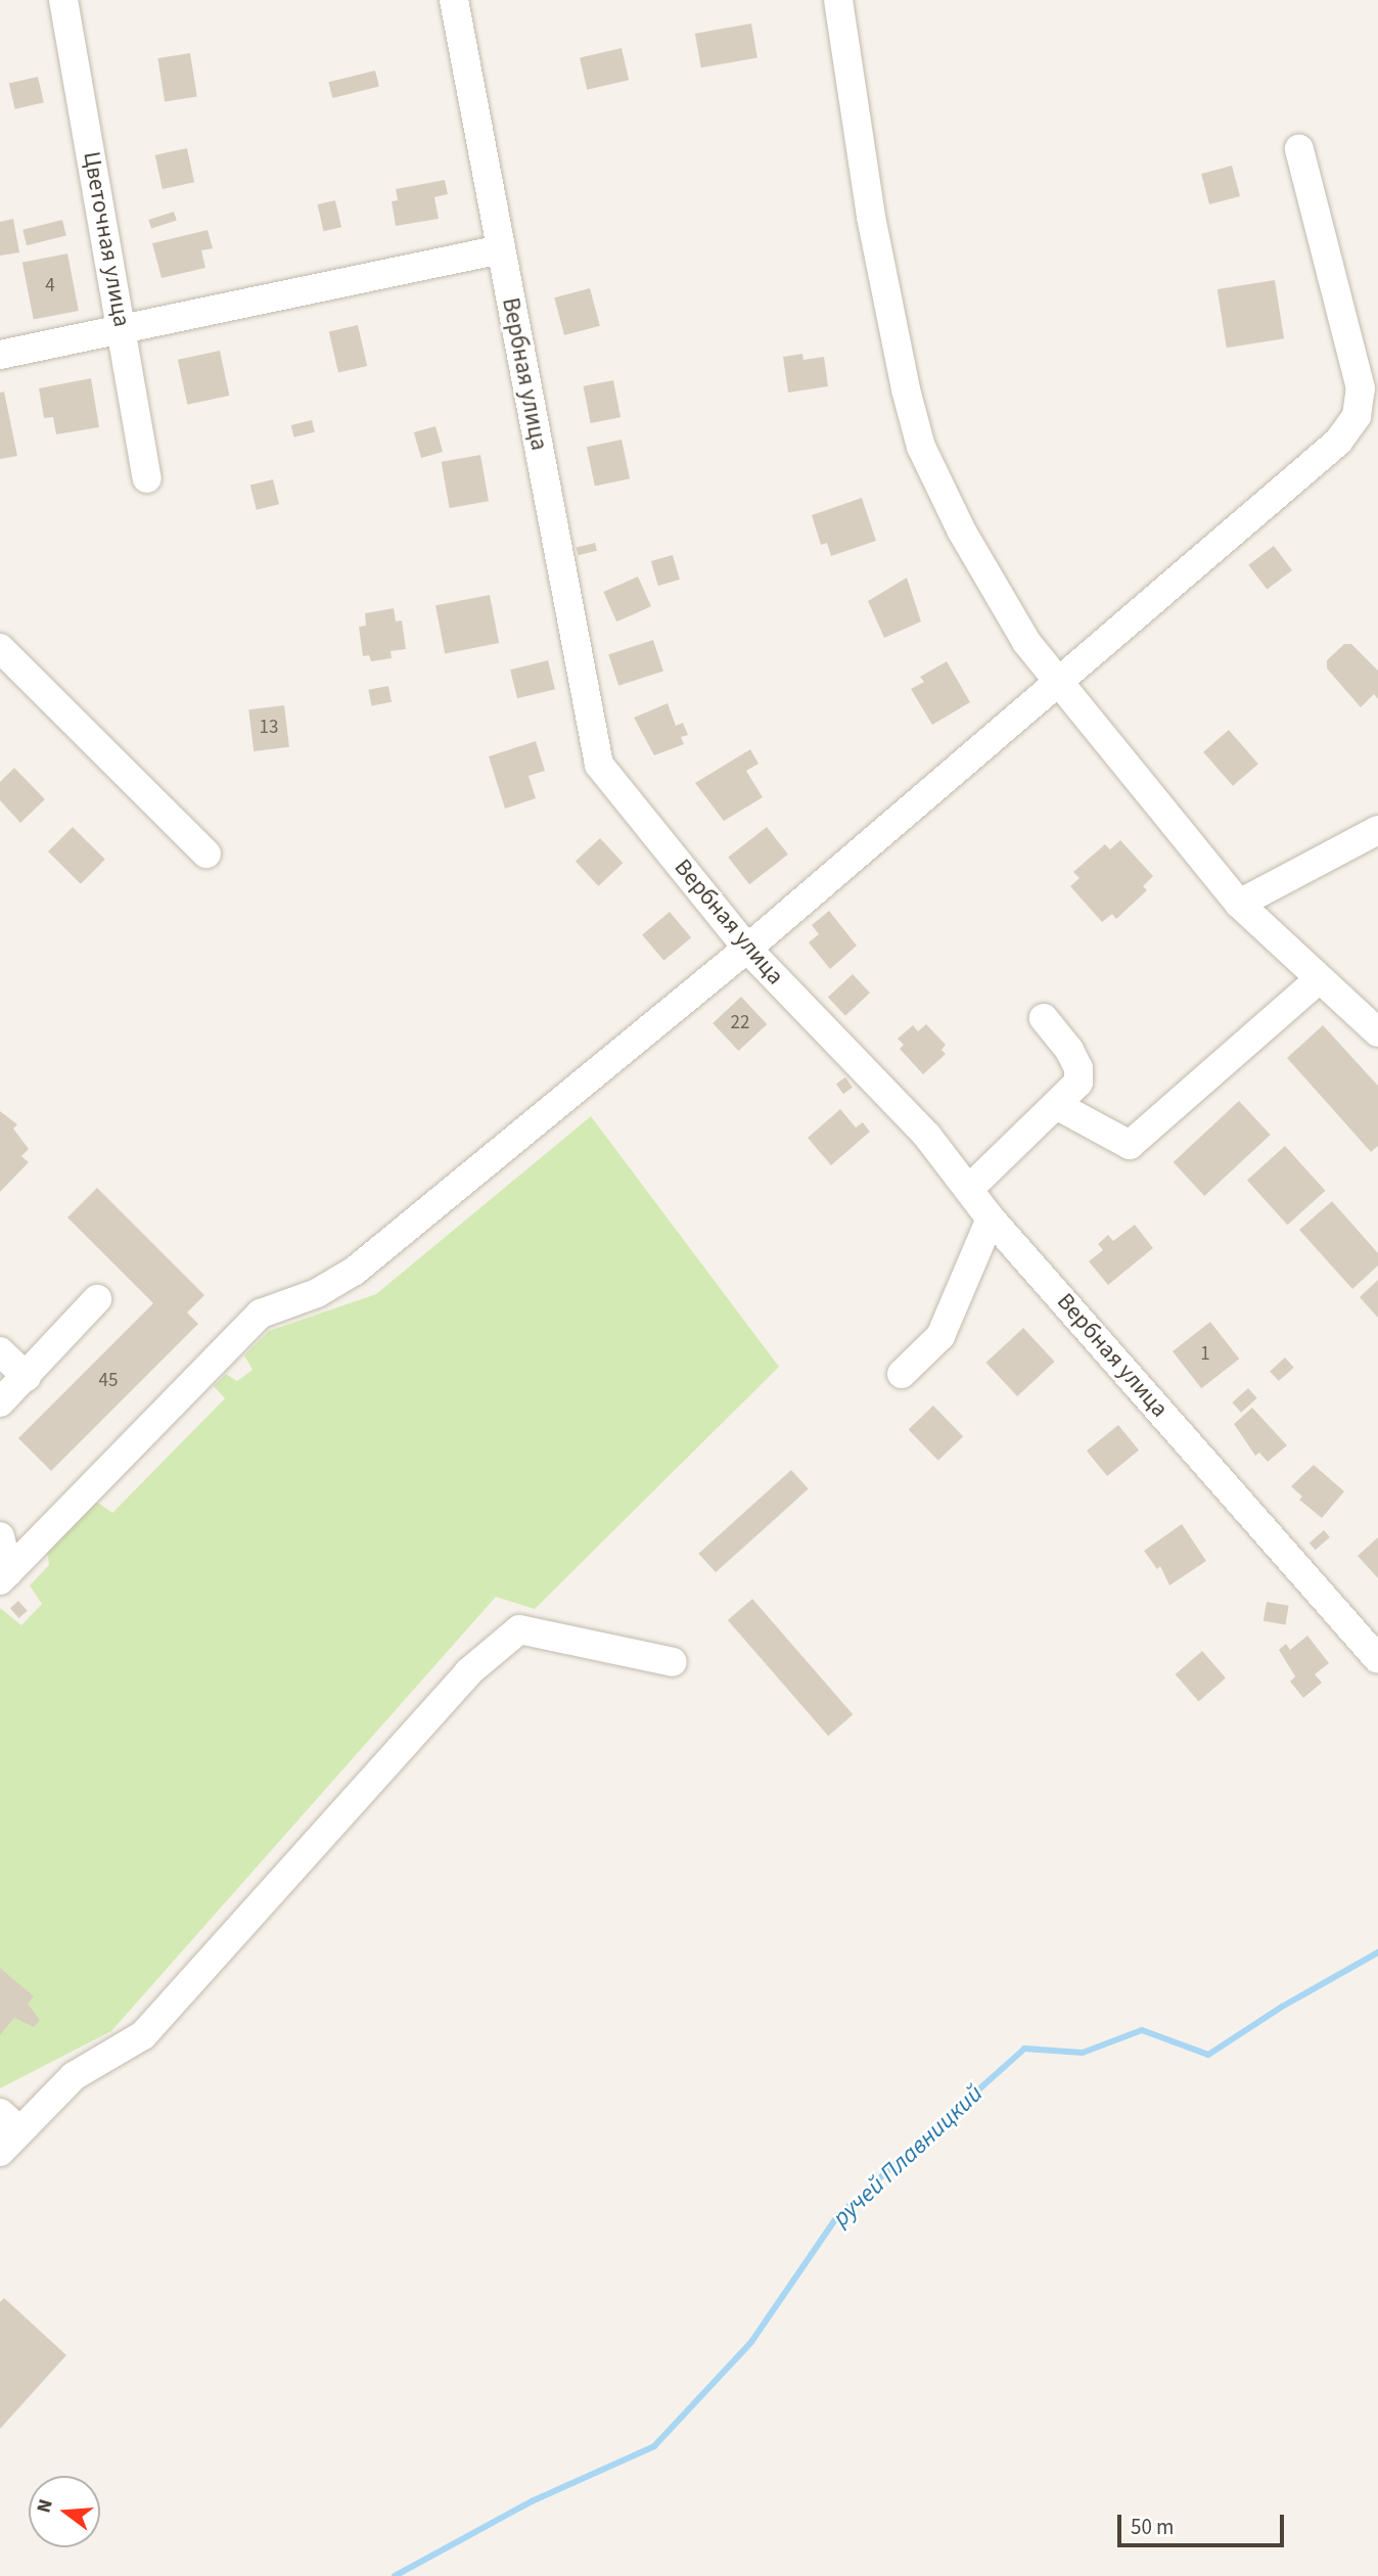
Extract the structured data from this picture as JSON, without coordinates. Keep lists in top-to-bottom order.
{
  "streets": {
    "street": ["Цветочная улица", "Вербная улица"]
  },
  "water": ["ручей Плавницкий"],
  "house_numbers": [
    "4",
    "13",
    "22",
    "1",
    "45"
  ],
  "scale_bar": "50 m",
  "north": "left"
}
